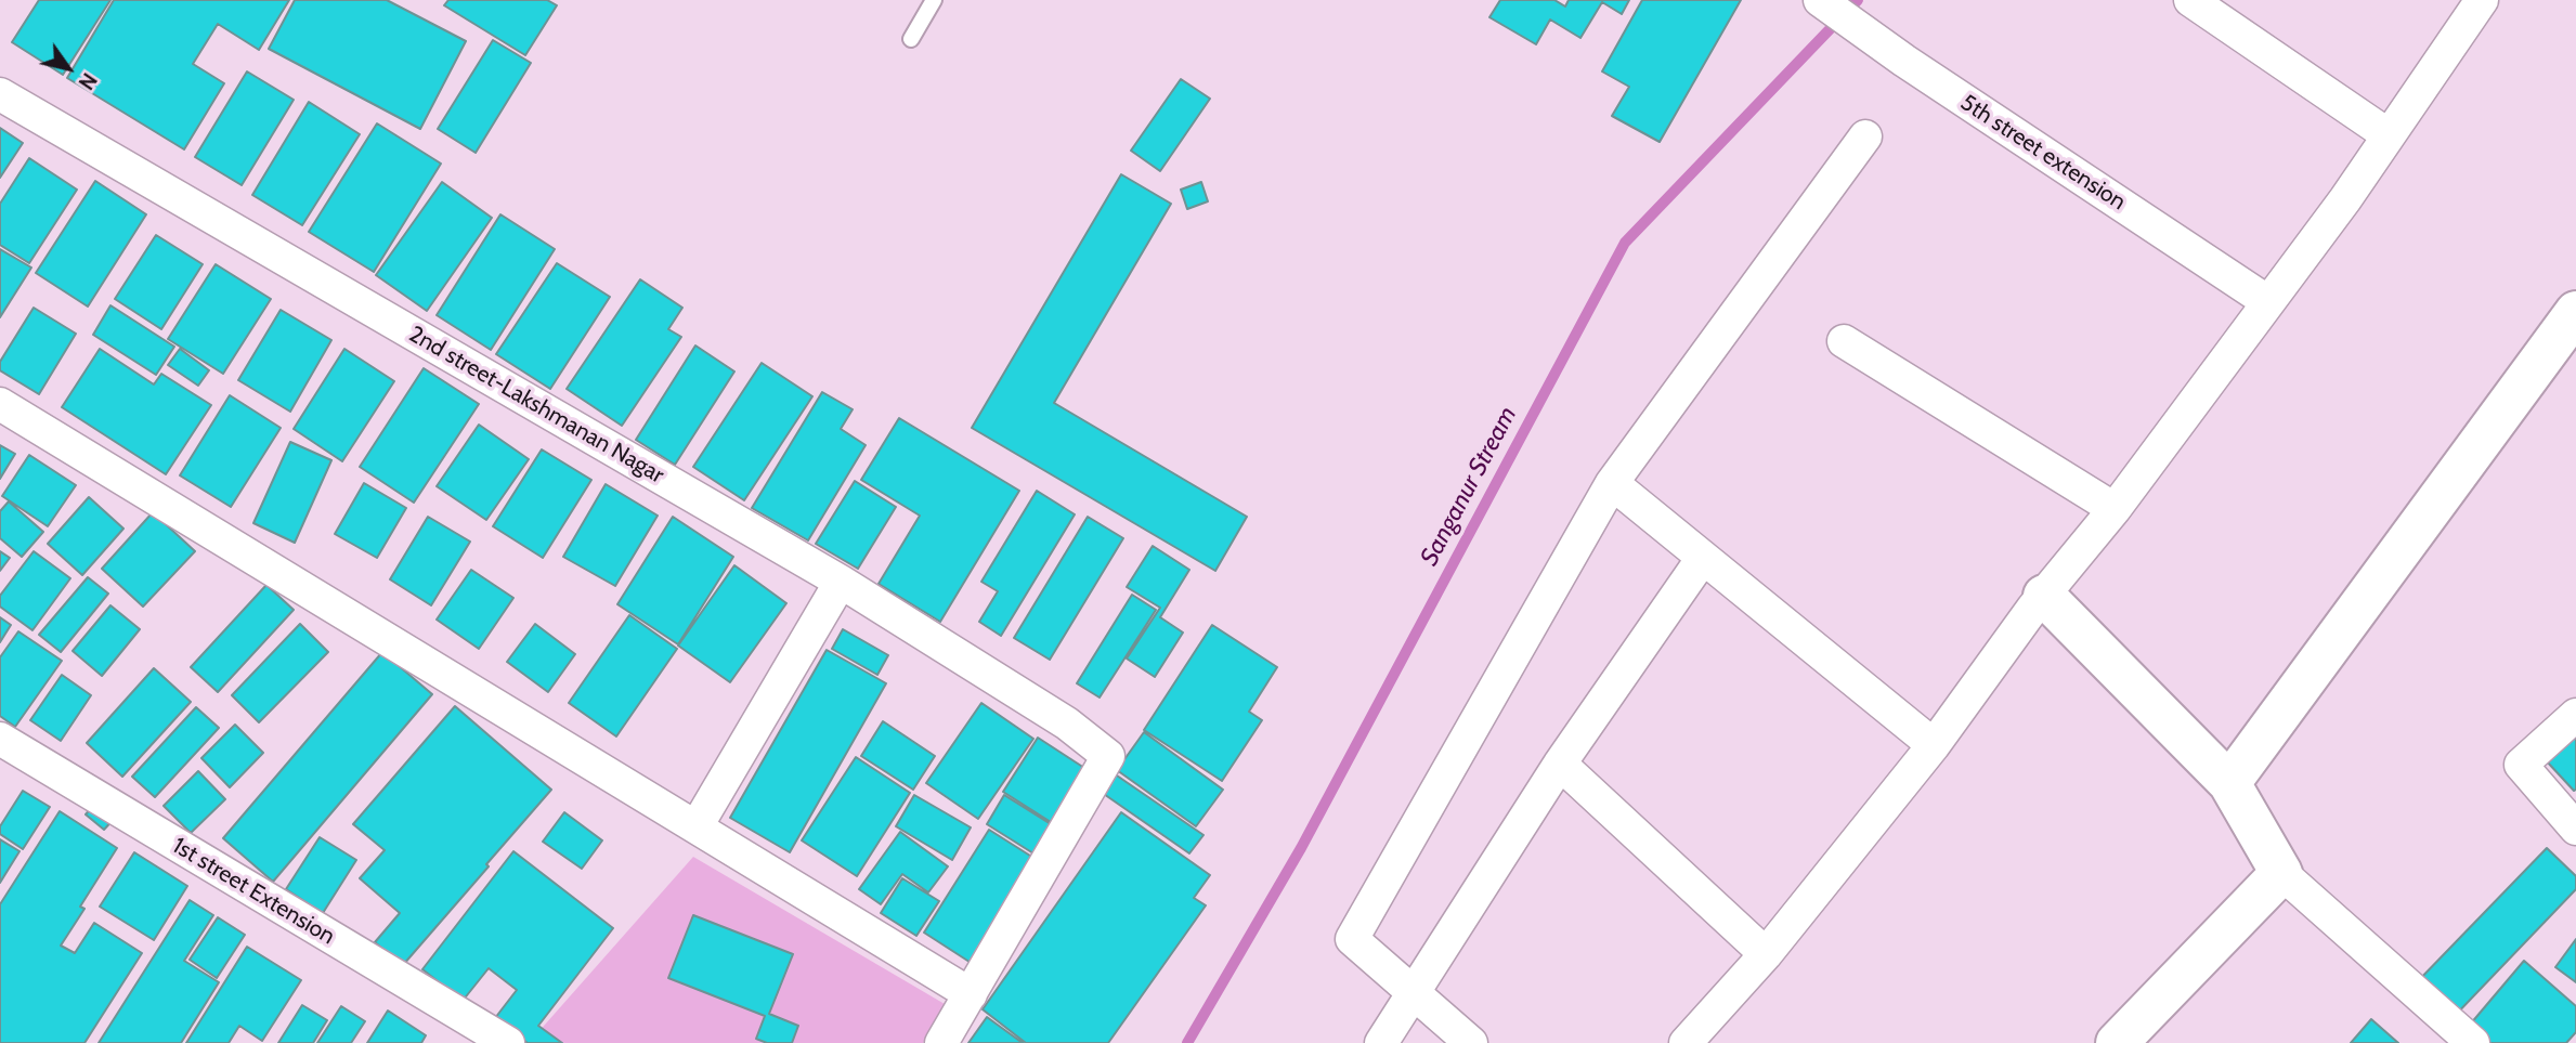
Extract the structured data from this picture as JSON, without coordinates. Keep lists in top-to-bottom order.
{
  "streets": {
    "street": ["5th street extension", "2nd street-Lakshmanan Nagar", "1st street Extension"]
  },
  "water": ["Sanganur Stream"],
  "north": "bottom right"
}
